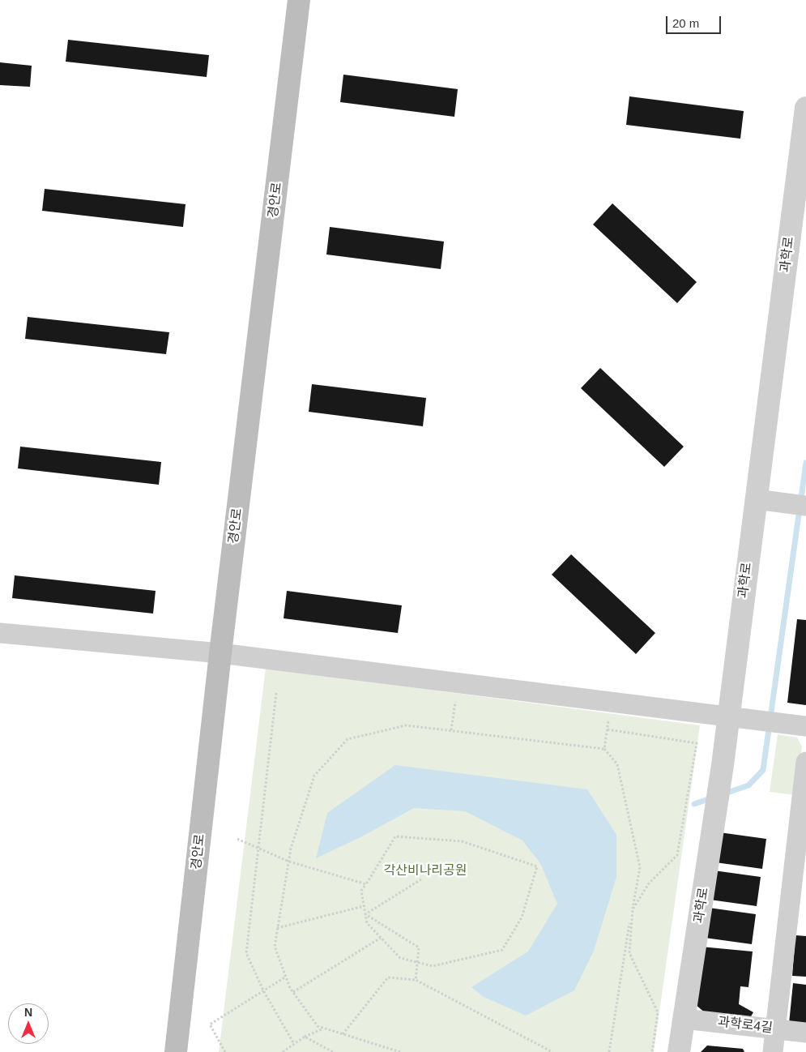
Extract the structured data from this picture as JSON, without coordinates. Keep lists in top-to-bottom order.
{
  "streets": {
    "main road": ["경안로"],
    "street": ["과학로", "과학로4길"]
  },
  "crossings": [
    ["과학로", "과학로4길"]
  ],
  "parks": ["각산비나리공원"],
  "scale_bar": "20 m",
  "north": "top"
}
